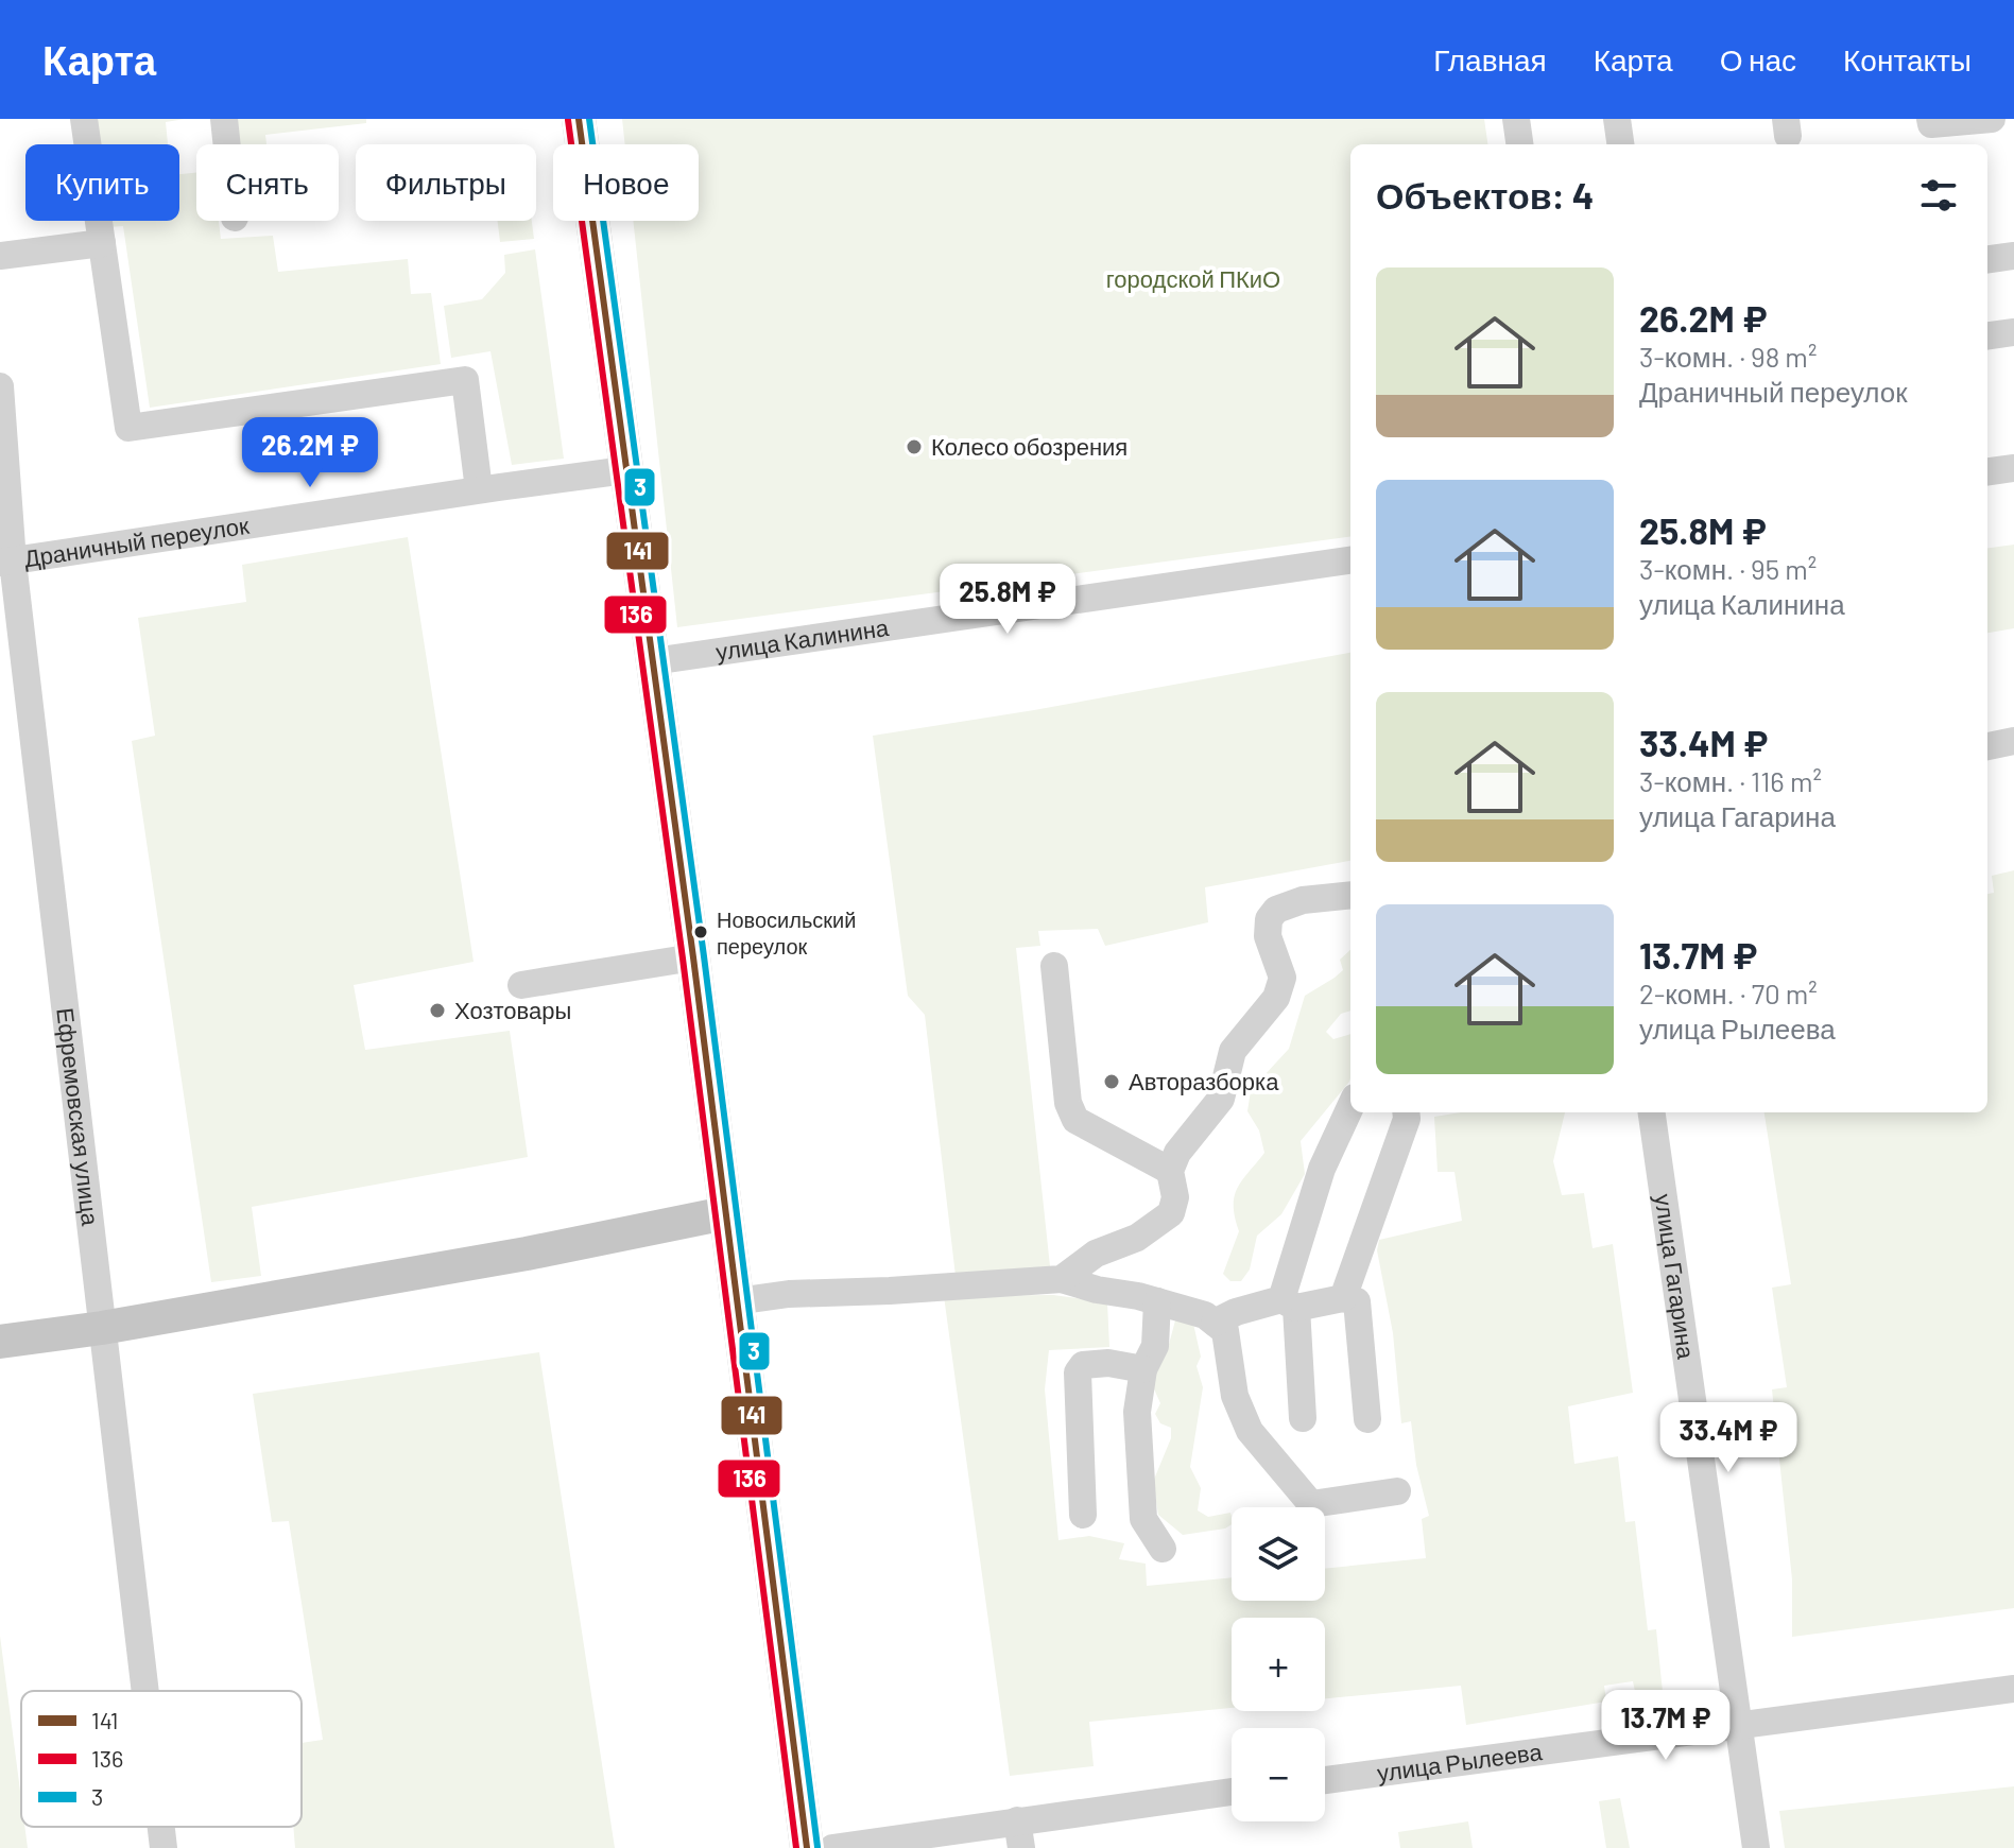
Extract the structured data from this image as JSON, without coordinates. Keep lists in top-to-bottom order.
{
  "streets": {
    "street": [
      "Драничный переулок",
      "улица Калинина",
      "Ефремовская улица",
      "улица Гагарина",
      "улица Рылеева"
    ]
  },
  "crossings": [
    ["Драничный переулок", "Ефремовская улица"],
    ["улица Гагарина", "улица Рылеева"]
  ],
  "parks": ["городской ПКиО"],
  "places": [
    "Колесо обозрения",
    "Новосильский переулок",
    "Хозтовары",
    "Авторазборка"
  ],
  "lines": ["transit line 141", "transit line 3", "transit line 136"],
  "legend": ["141", "136", "3"],
  "page": {
    "header": "Карта",
    "nav": [
      "Главная",
      "Карта",
      "О нас",
      "Контакты"
    ],
    "chip": [
      "Купить",
      "Снять",
      "Фильтры",
      "Новое"
    ],
    "heading": "Объектов: 4",
    "list": [
      {
        "name": "26.2M ₽",
        "note": "3-комн. · 98 m² · Драничный переулок"
      },
      {
        "name": "25.8M ₽",
        "note": "3-комн. · 95 m² · улица Калинина"
      },
      {
        "name": "33.4M ₽",
        "note": "3-комн. · 116 m² · улица Гагарина"
      },
      {
        "name": "13.7M ₽",
        "note": "2-комн. · 70 m² · улица Рылеева"
      }
    ],
    "price": [
      "26.2M ₽",
      "25.8M ₽",
      "33.4M ₽",
      "13.7M ₽"
    ],
    "map_buttons": ["+", "−"]
  }
}
